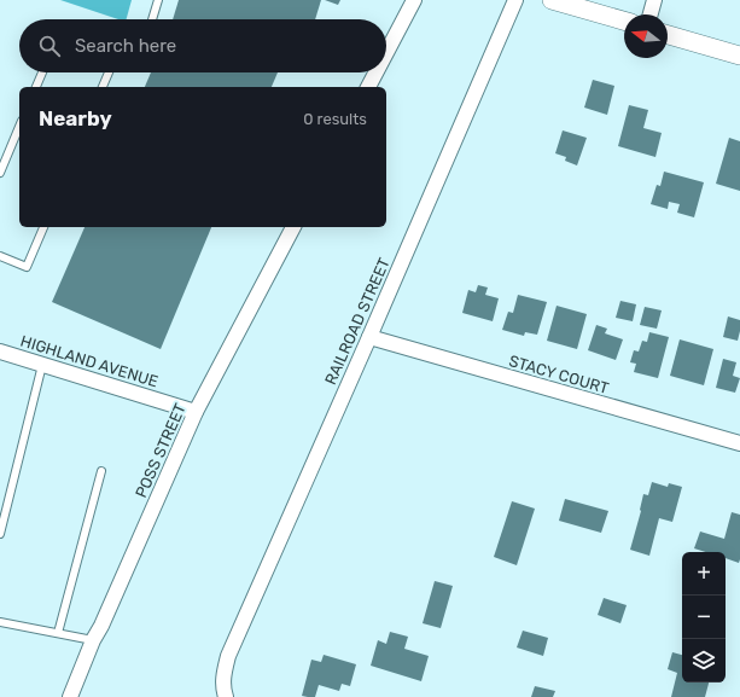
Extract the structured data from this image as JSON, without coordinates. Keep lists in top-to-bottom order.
{
  "streets": {
    "street": [
      "RAILROAD STREET",
      "HIGHLAND AVENUE",
      "STACY COURT",
      "POSS STREET"
    ]
  },
  "crossings": [
    ["RAILROAD STREET", "STACY COURT"],
    ["HIGHLAND AVENUE", "POSS STREET"]
  ],
  "north": "left",
  "page": {
    "search": "Search here",
    "heading": ["Nearby", "0 results"],
    "map_buttons": ["+", "−"]
  }
}
